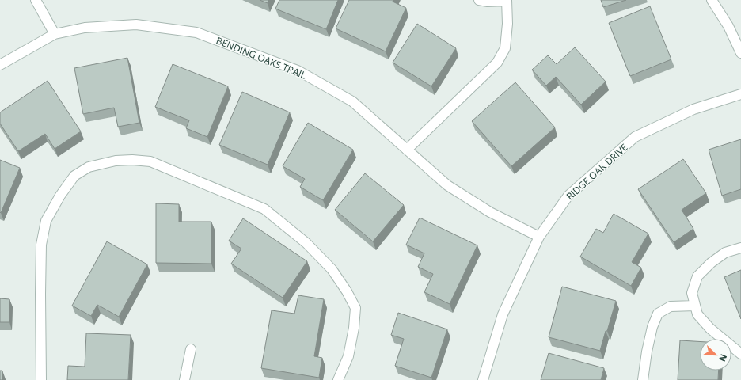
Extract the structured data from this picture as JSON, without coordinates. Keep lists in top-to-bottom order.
{
  "streets": {
    "street": ["BENDING OAKS TRAIL", "RIDGE OAK DRIVE"]
  },
  "crossings": [
    ["BENDING OAKS TRAIL", "RIDGE OAK DRIVE"]
  ],
  "north": "bottom right"
}
